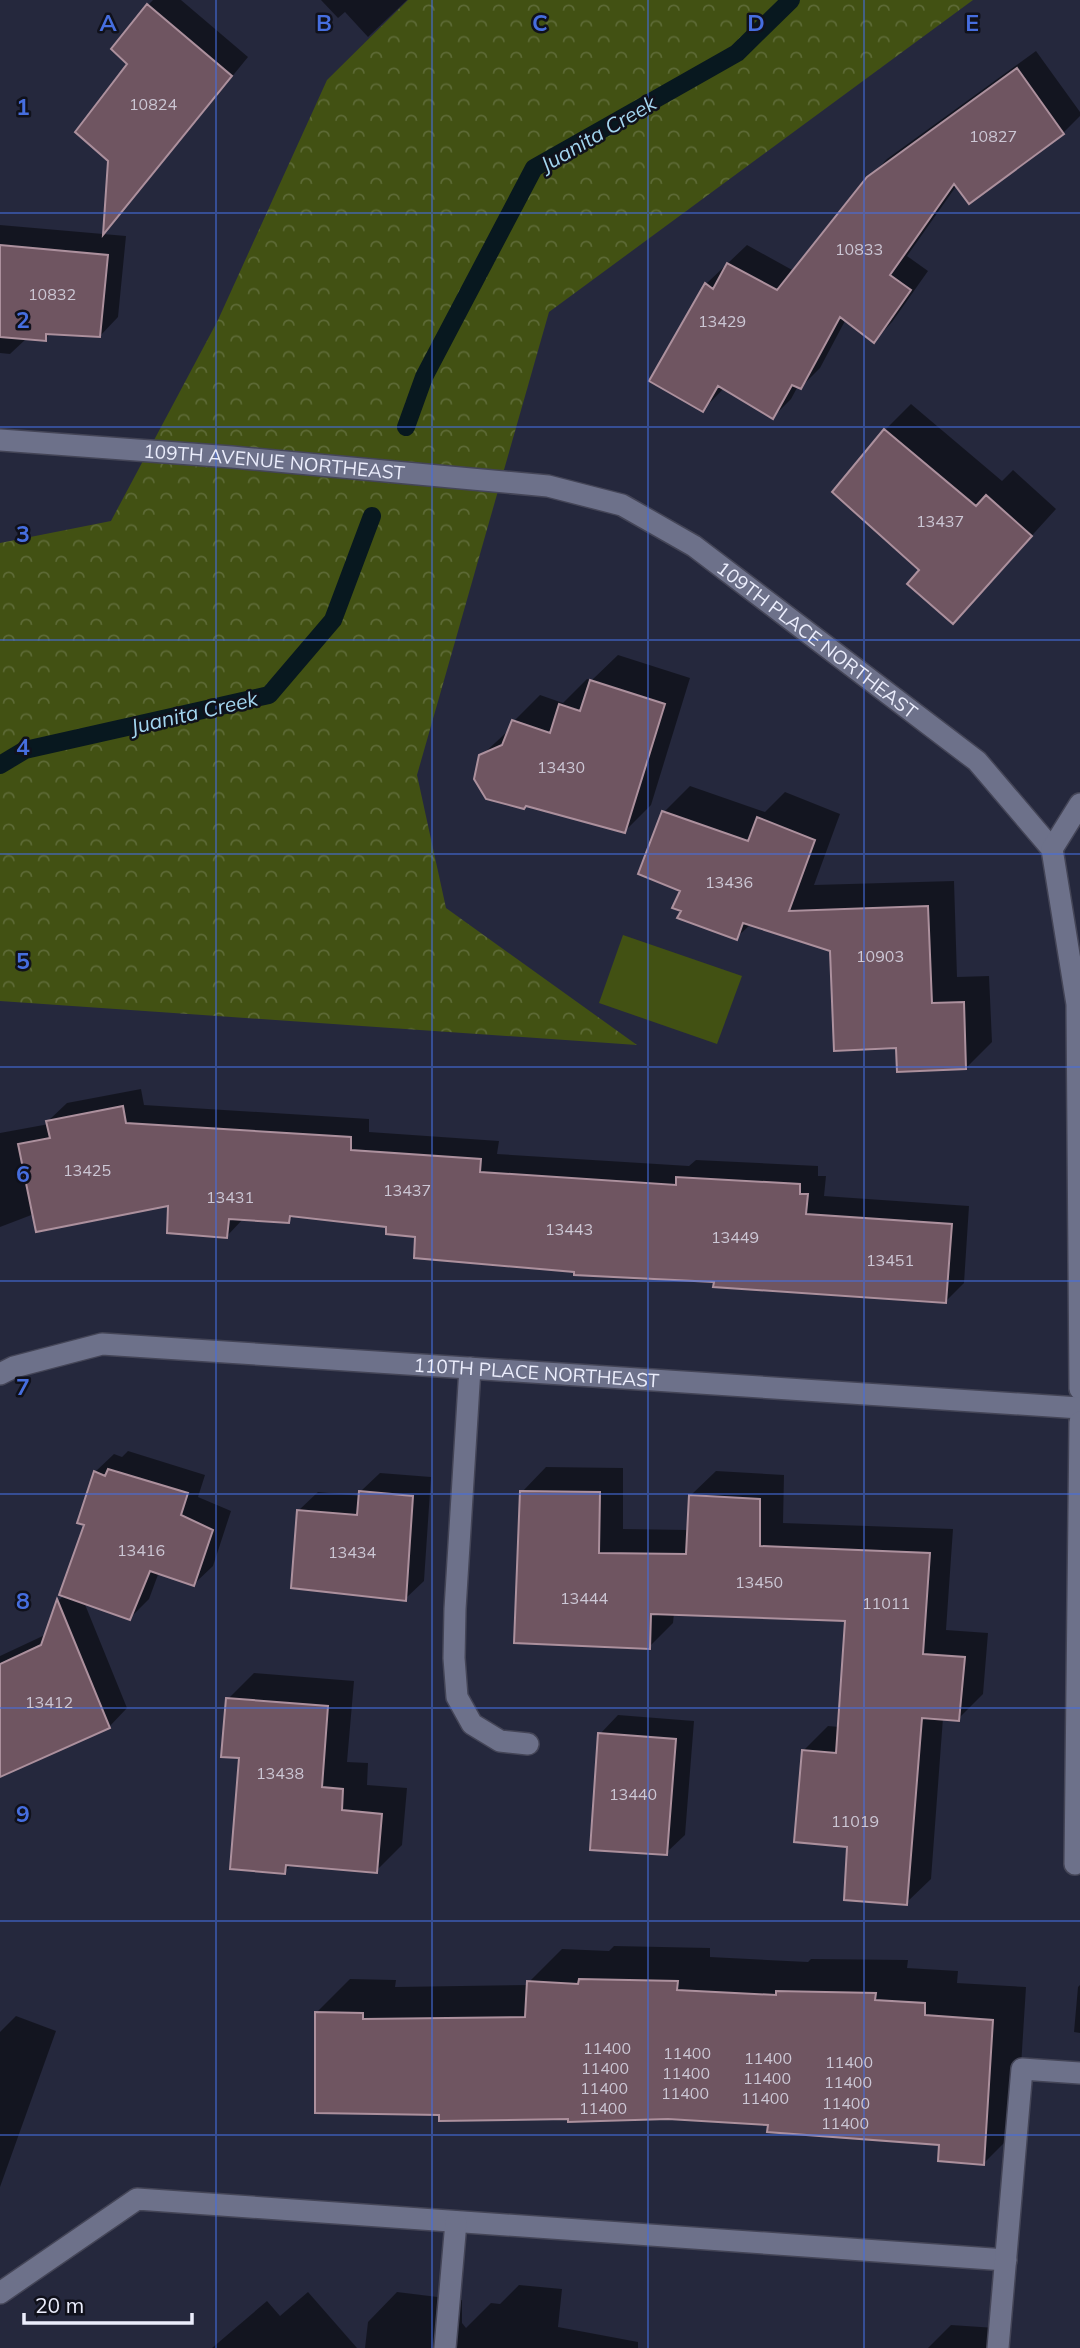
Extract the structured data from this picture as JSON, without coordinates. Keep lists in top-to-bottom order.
{
  "streets": {
    "street": ["109TH AVENUE NORTHEAST", "109TH PLACE NORTHEAST", "110TH PLACE NORTHEAST"]
  },
  "crossings": [
    ["109TH AVENUE NORTHEAST", "109TH PLACE NORTHEAST"]
  ],
  "water": ["Juanita Creek"],
  "house_numbers": [
    "10824",
    "10827",
    "10833",
    "10832",
    "13429",
    "13437",
    "13430",
    "13436",
    "10903",
    "13425",
    "13437",
    "13431",
    "13443",
    "13449",
    "13451",
    "13416",
    "13434",
    "13450",
    "13444",
    "11011",
    "13412",
    "13438",
    "13440",
    "11019",
    "11400",
    "11400",
    "11400",
    "11400",
    "11400",
    "11400",
    "11400",
    "11400",
    "11400",
    "11400",
    "11400",
    "11400",
    "11400",
    "11400"
  ],
  "scale_bar": "20 m",
  "grid": {
    "columns": [
      "A",
      "B",
      "C",
      "D",
      "E"
    ],
    "rows": [
      "1",
      "2",
      "3",
      "4",
      "5",
      "6",
      "7",
      "8",
      "9"
    ]
  }
}
